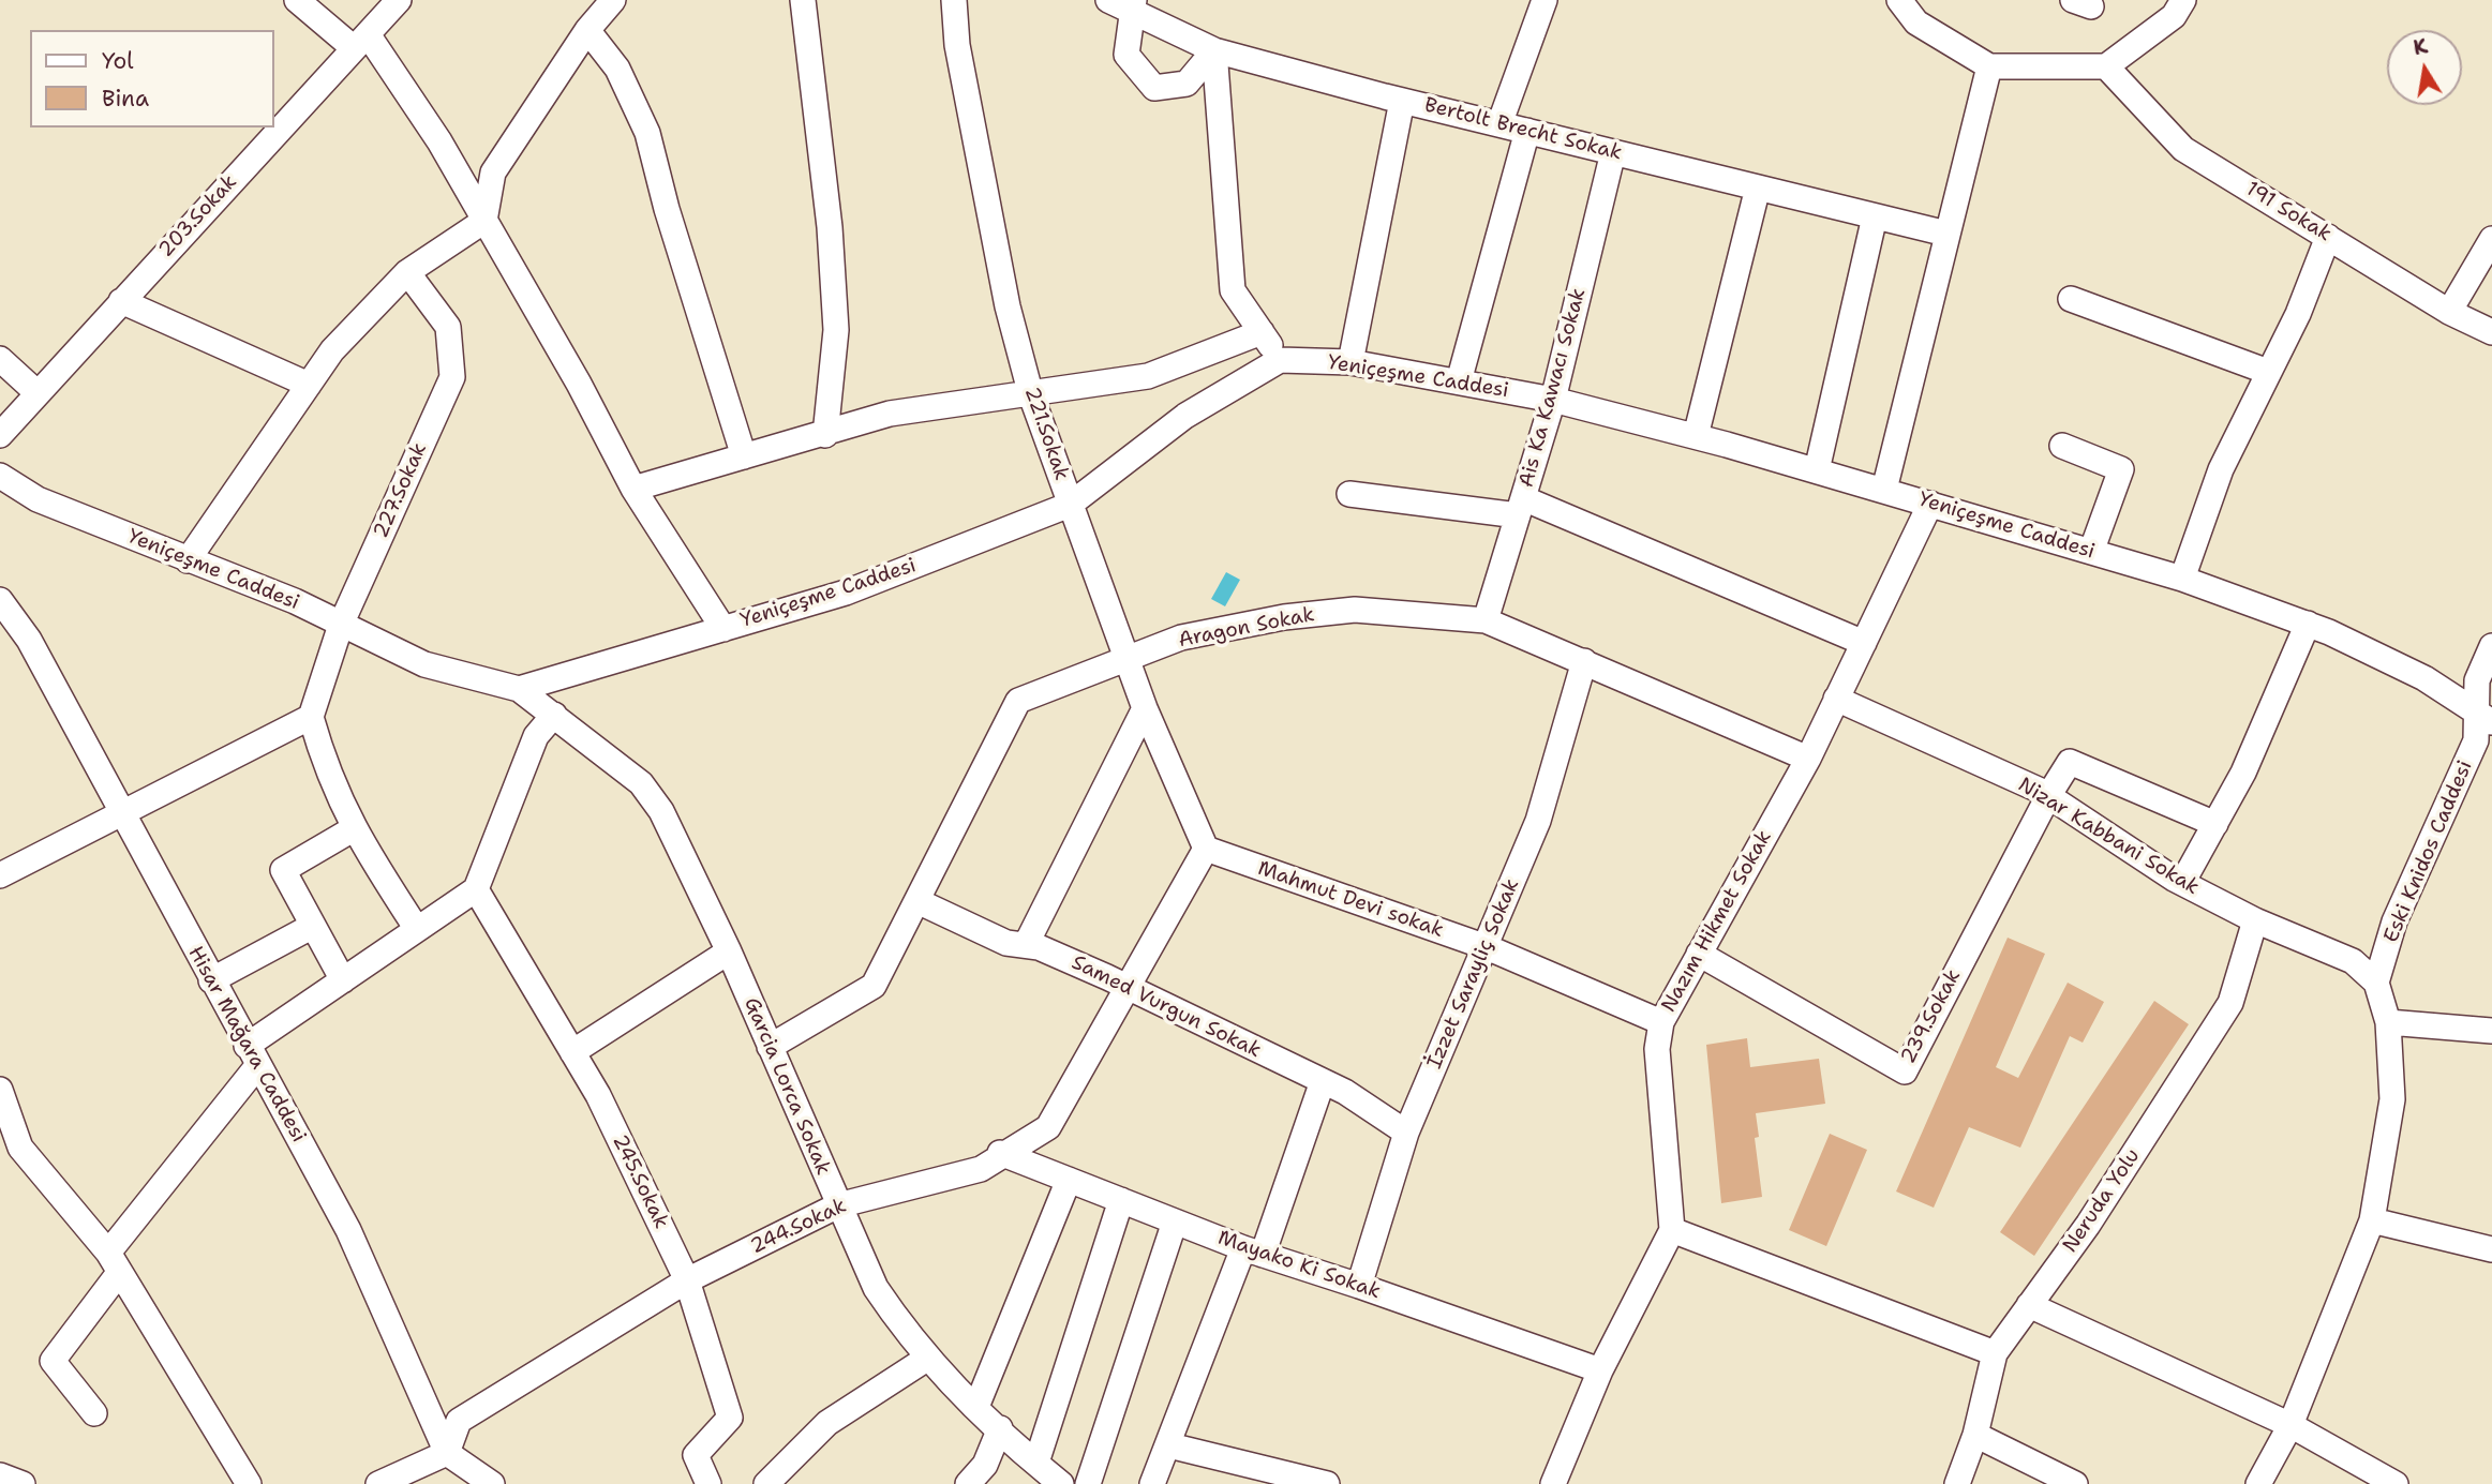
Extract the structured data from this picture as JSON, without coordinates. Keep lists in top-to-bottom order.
{
  "streets": {
    "street": [
      "Bertolt Brecht Sokak",
      "191 Sokak",
      "203.Sokak",
      "Yeniçeşme Caddesi",
      "Ais Ka Kawacı Sokak",
      "221.Sokak",
      "227.Sokak",
      "Aragon Sokak",
      "Nizar Kabbani Sokak",
      "Eski Knidos Caddesi",
      "Mahmut Devi sokak",
      "Nazım Hikmet Sokak",
      "İzzet Sarayliç Sokak",
      "Samed Vurgun Sokak",
      "239.Sokak",
      "Hisar Mağara Caddesi",
      "Garcia Lorca Sokak",
      "245.Sokak",
      "Neruda Yolu",
      "244.Sokak",
      "Mayako Ki Sokak"
    ]
  },
  "crossings": [
    ["Bertolt Brecht Sokak", "Ais Ka Kawacı Sokak"],
    ["Yeniçeşme Caddesi", "Ais Ka Kawacı Sokak"],
    ["Yeniçeşme Caddesi", "221.Sokak"],
    ["Yeniçeşme Caddesi", "227.Sokak"],
    ["Yeniçeşme Caddesi", "Eski Knidos Caddesi"],
    ["Yeniçeşme Caddesi", "Nazım Hikmet Sokak"],
    ["Yeniçeşme Caddesi", "Garcia Lorca Sokak"],
    ["Ais Ka Kawacı Sokak", "Aragon Sokak"],
    ["221.Sokak", "Aragon Sokak"],
    ["221.Sokak", "Mahmut Devi sokak"],
    ["221.Sokak", "244.Sokak"],
    ["Aragon Sokak", "Nazım Hikmet Sokak"],
    ["Aragon Sokak", "İzzet Sarayliç Sokak"],
    ["Aragon Sokak", "Samed Vurgun Sokak"],
    ["Aragon Sokak", "Garcia Lorca Sokak"],
    ["Nizar Kabbani Sokak", "Eski Knidos Caddesi"],
    ["Nizar Kabbani Sokak", "Nazım Hikmet Sokak"],
    ["Nizar Kabbani Sokak", "239.Sokak"],
    ["Nizar Kabbani Sokak", "Neruda Yolu"],
    ["Mahmut Devi sokak", "Nazım Hikmet Sokak"],
    ["Mahmut Devi sokak", "İzzet Sarayliç Sokak"],
    ["Mahmut Devi sokak", "244.Sokak"],
    ["Nazım Hikmet Sokak", "239.Sokak"],
    ["İzzet Sarayliç Sokak", "Samed Vurgun Sokak"],
    ["İzzet Sarayliç Sokak", "Mayako Ki Sokak"],
    ["Samed Vurgun Sokak", "244.Sokak"],
    ["Hisar Mağara Caddesi", "244.Sokak"],
    ["Garcia Lorca Sokak", "244.Sokak"],
    ["245.Sokak", "244.Sokak"],
    ["244.Sokak", "Mayako Ki Sokak"]
  ],
  "legend": ["Yol", "Bina"],
  "north": "top"
}
